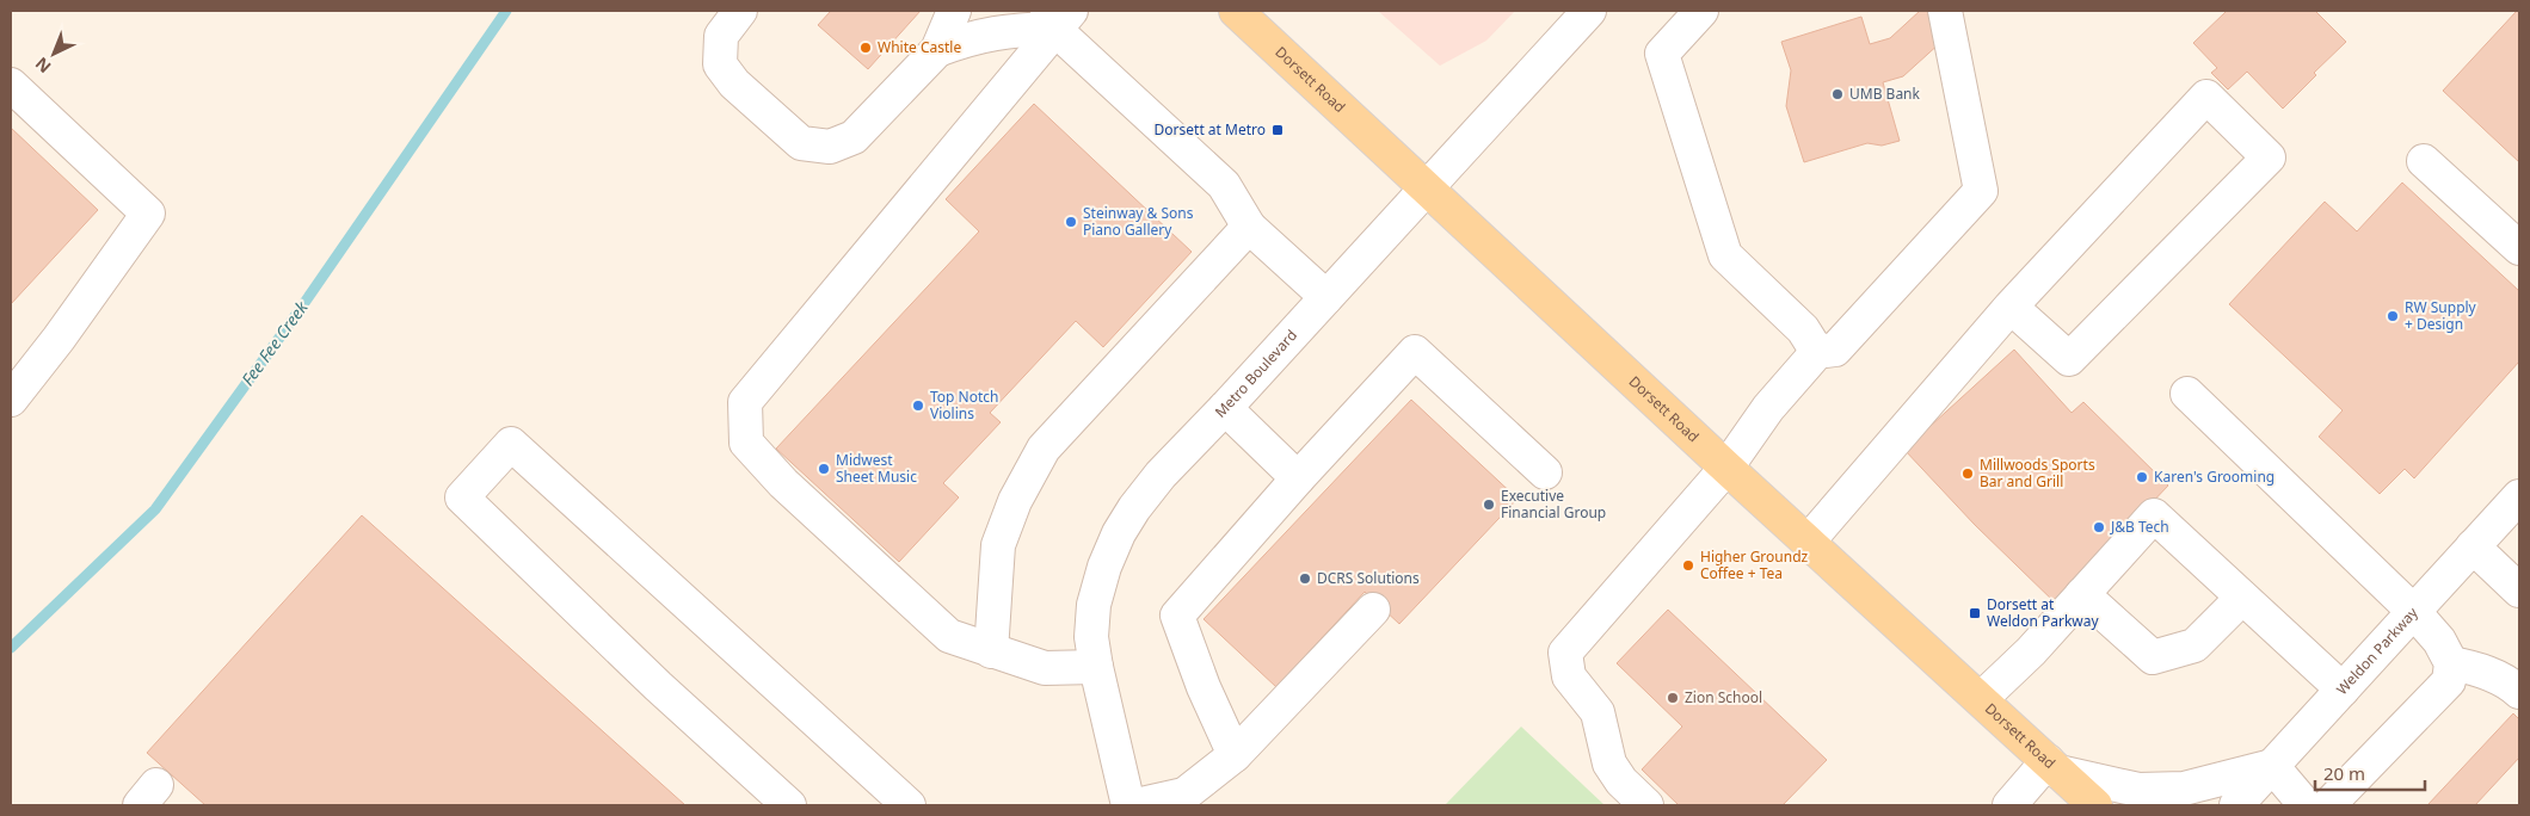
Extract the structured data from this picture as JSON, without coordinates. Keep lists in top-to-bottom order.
{
  "streets": {
    "main road": ["Dorsett Road"],
    "street": ["Metro Boulevard", "Weldon Parkway"]
  },
  "crossings": [
    ["Dorsett Road", "Metro Boulevard"]
  ],
  "water": ["Fee Fee Creek"],
  "places": {
    "other": [
      "White Castle",
      "UMB Bank",
      "Steinway & Sons Piano Gallery",
      "RW Supply + Design",
      "Top Notch Violins",
      "Midwest Sheet Music",
      "Millwoods Sports Bar and Grill",
      "Karen's Grooming",
      "Executive Financial Group",
      "J&B Tech",
      "Higher Groundz Coffee + Tea",
      "DCRS Solutions",
      "Zion School"
    ],
    "transit": ["Dorsett at Metro", "Dorsett at Weldon Parkway"]
  },
  "scale_bar": "20 m",
  "north": "bottom left"
}
